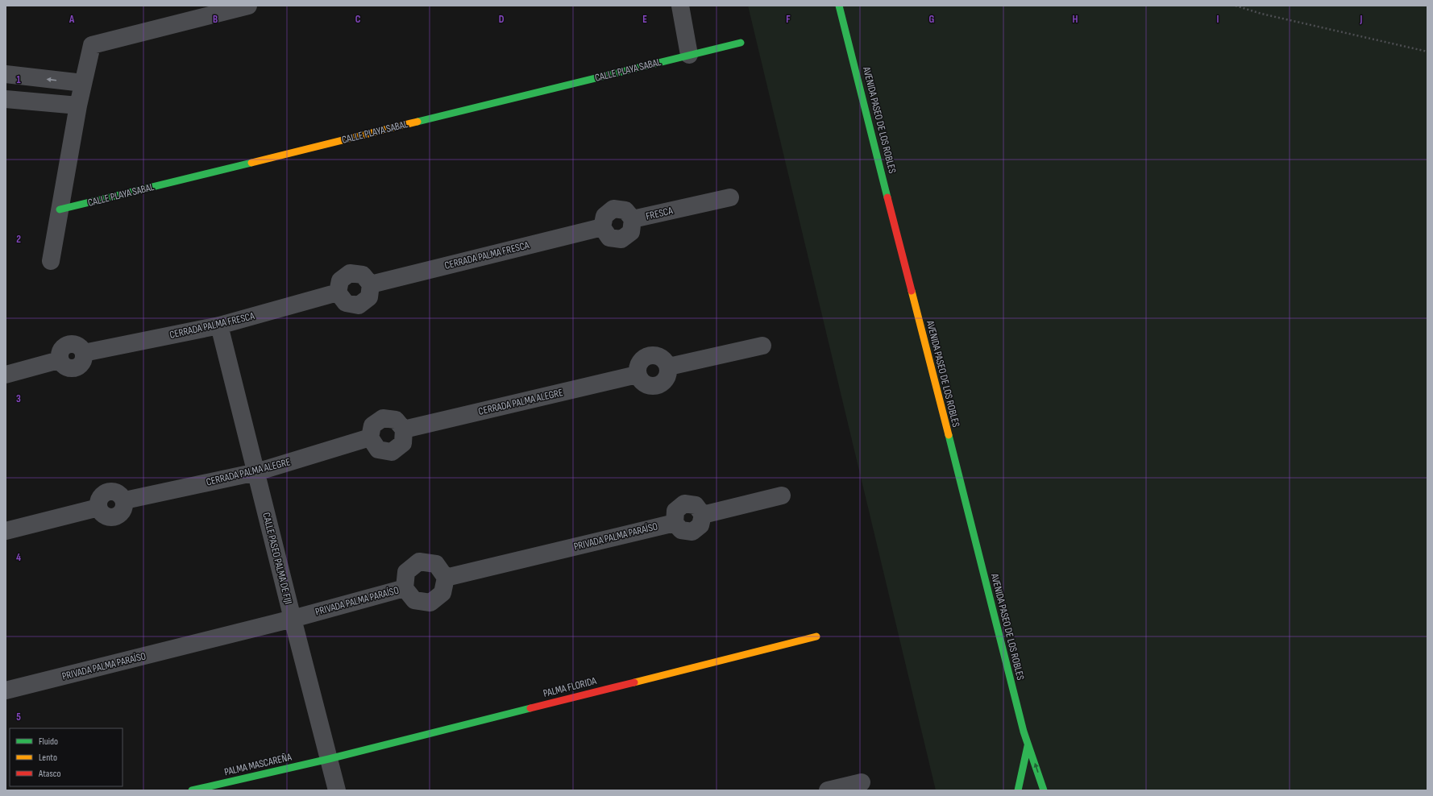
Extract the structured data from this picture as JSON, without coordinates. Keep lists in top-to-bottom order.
{
  "streets": {
    "street": [
      "CALLE PLAYA SABAL",
      "AVENIDA PASEO DE LOS ROBLES",
      "FRESCA",
      "CERRADA PALMA FRESCA",
      "CERRADA PALMA ALEGRE",
      "PRIVADA PALMA PARAÍSO",
      "CALLE PASEO PALMA DE FIJI",
      "PALMA FLORIDA",
      "PALMA MASCAREÑA"
    ]
  },
  "crossings": [
    ["FRESCA", "CERRADA PALMA FRESCA"],
    ["CERRADA PALMA FRESCA", "CALLE PASEO PALMA DE FIJI"],
    ["CERRADA PALMA ALEGRE", "CALLE PASEO PALMA DE FIJI"],
    ["PRIVADA PALMA PARAÍSO", "CALLE PASEO PALMA DE FIJI"],
    ["CALLE PASEO PALMA DE FIJI", "PALMA FLORIDA"],
    ["CALLE PASEO PALMA DE FIJI", "PALMA MASCAREÑA"],
    ["PALMA FLORIDA", "PALMA MASCAREÑA"]
  ],
  "legend": ["Fluido", "Lento", "Atasco"],
  "grid": {
    "columns": [
      "A",
      "B",
      "C",
      "D",
      "E",
      "F",
      "G",
      "H",
      "I",
      "J"
    ],
    "rows": [
      "1",
      "2",
      "3",
      "4",
      "5"
    ]
  }
}
